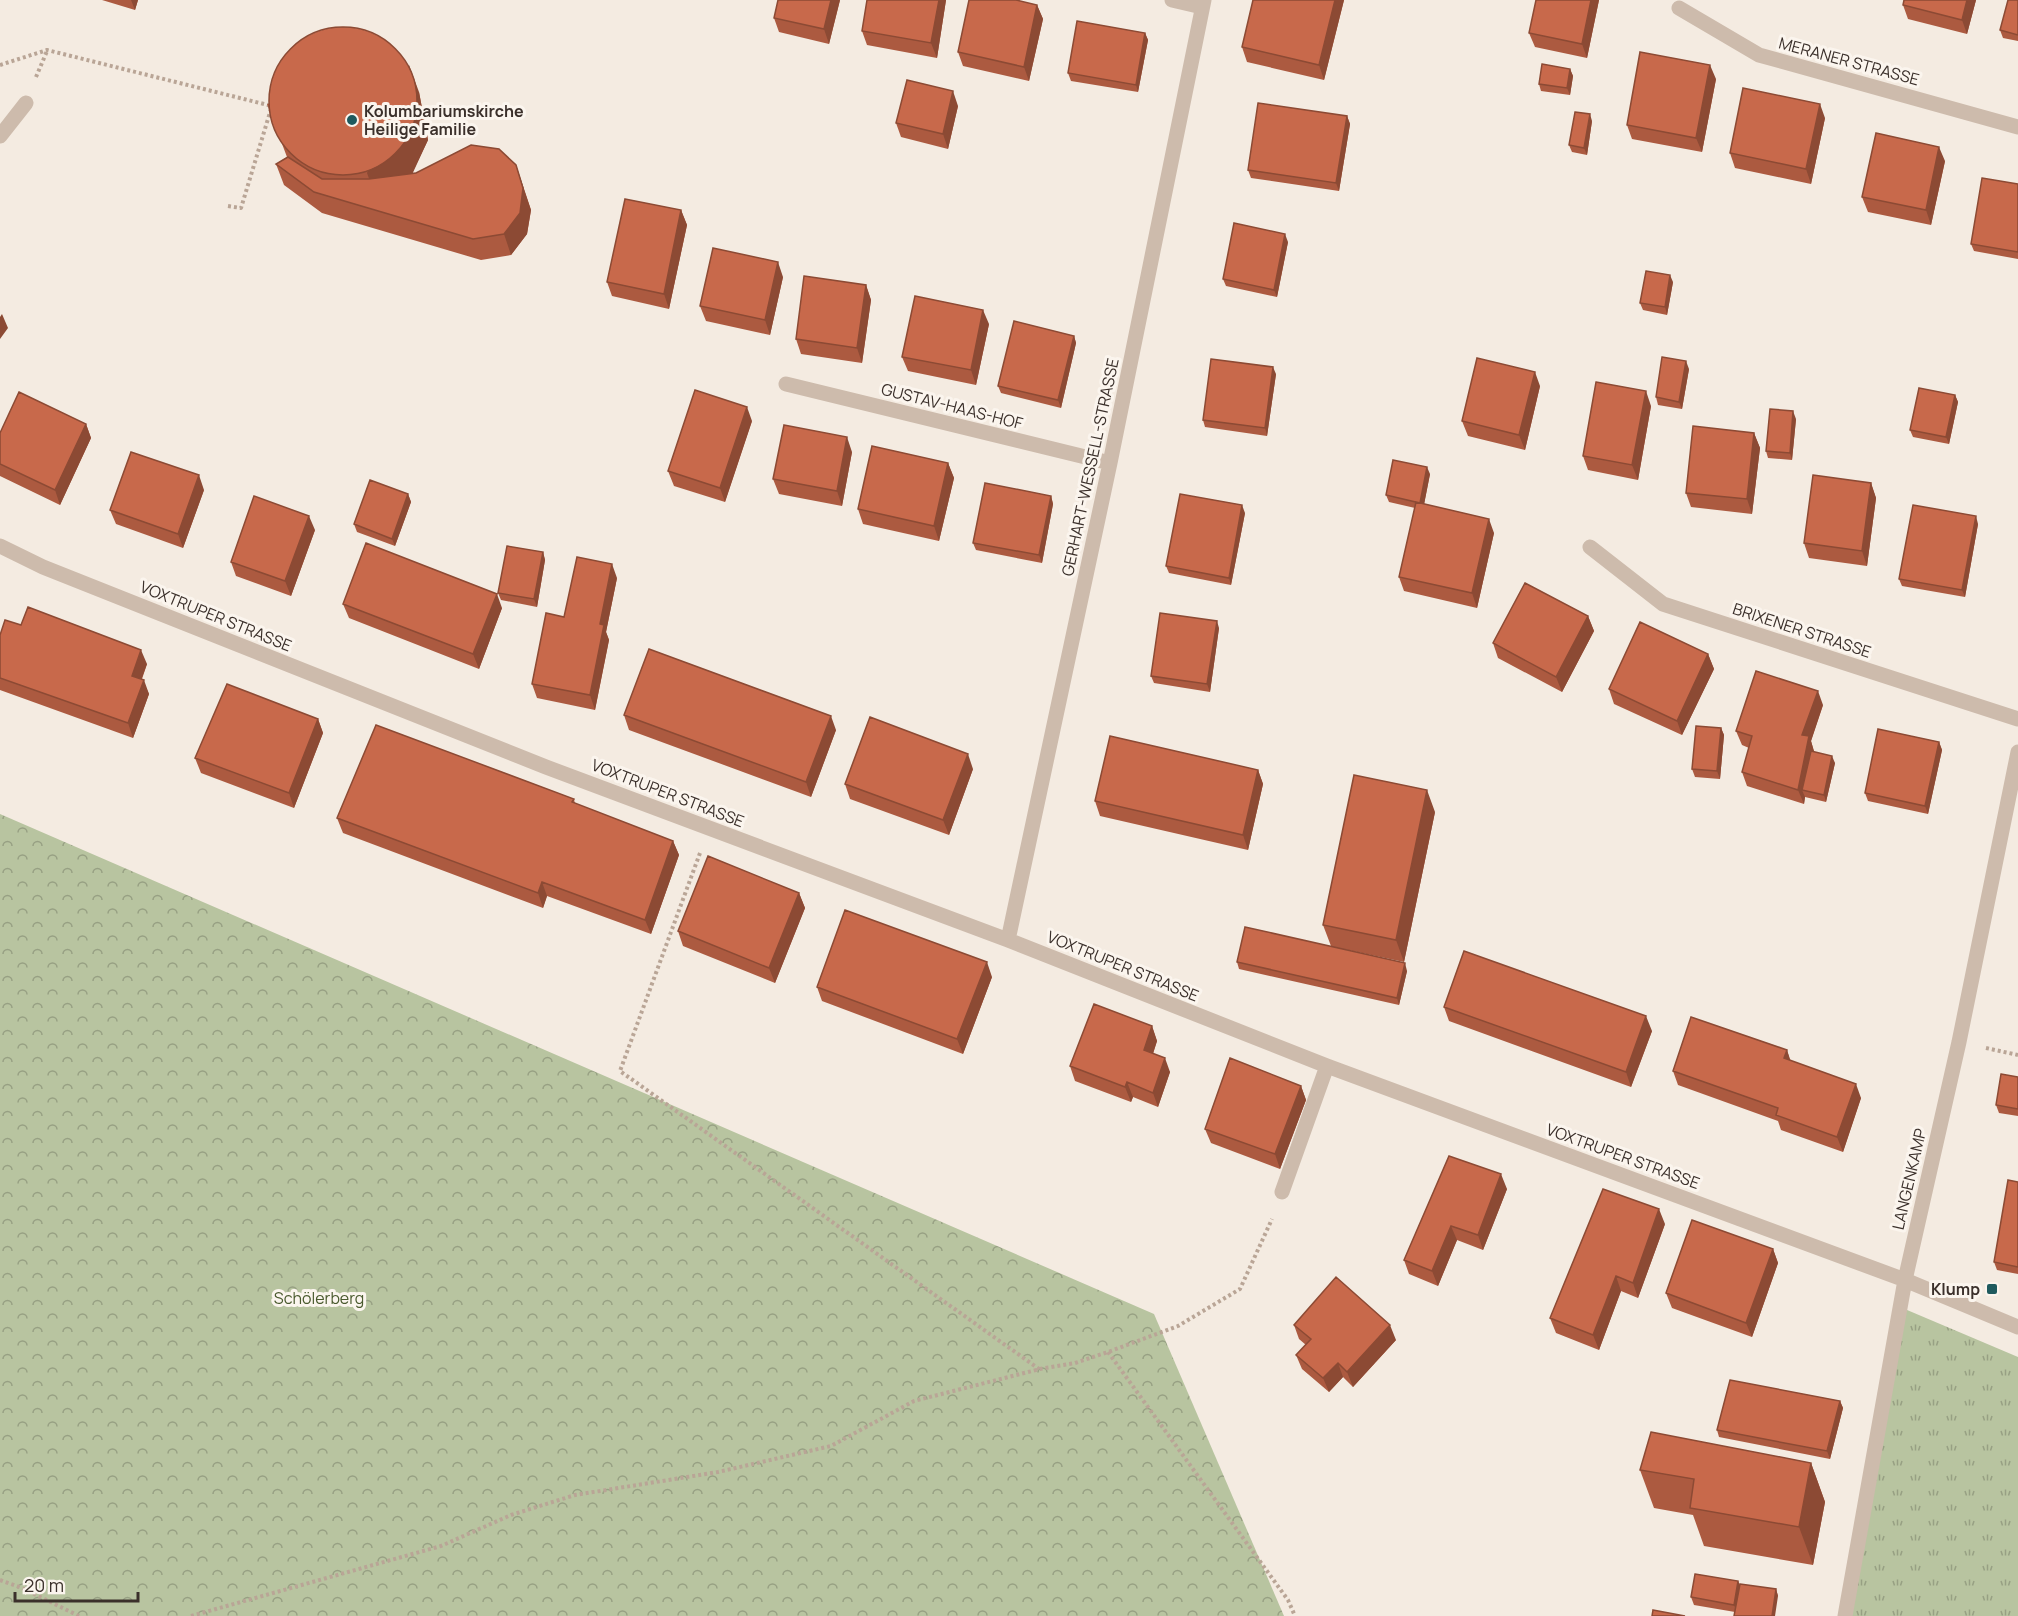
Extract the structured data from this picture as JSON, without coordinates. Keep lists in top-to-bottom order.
{
  "streets": {
    "street": [
      "MERANER STRASSE",
      "GUSTAV-HAAS-HOF",
      "GERHART-WESSELL-STRASSE",
      "VOXTRUPER STRASSE",
      "BRIXENER STRASSE",
      "LANGENKAMP"
    ]
  },
  "crossings": [
    ["GUSTAV-HAAS-HOF", "GERHART-WESSELL-STRASSE"],
    ["GERHART-WESSELL-STRASSE", "VOXTRUPER STRASSE"],
    ["VOXTRUPER STRASSE", "LANGENKAMP"]
  ],
  "parks": ["Schölerberg"],
  "places": {
    "other": ["Kolumbariumskirche Heilige Familie"],
    "transit": ["Klump"]
  },
  "scale_bar": "20 m"
}
